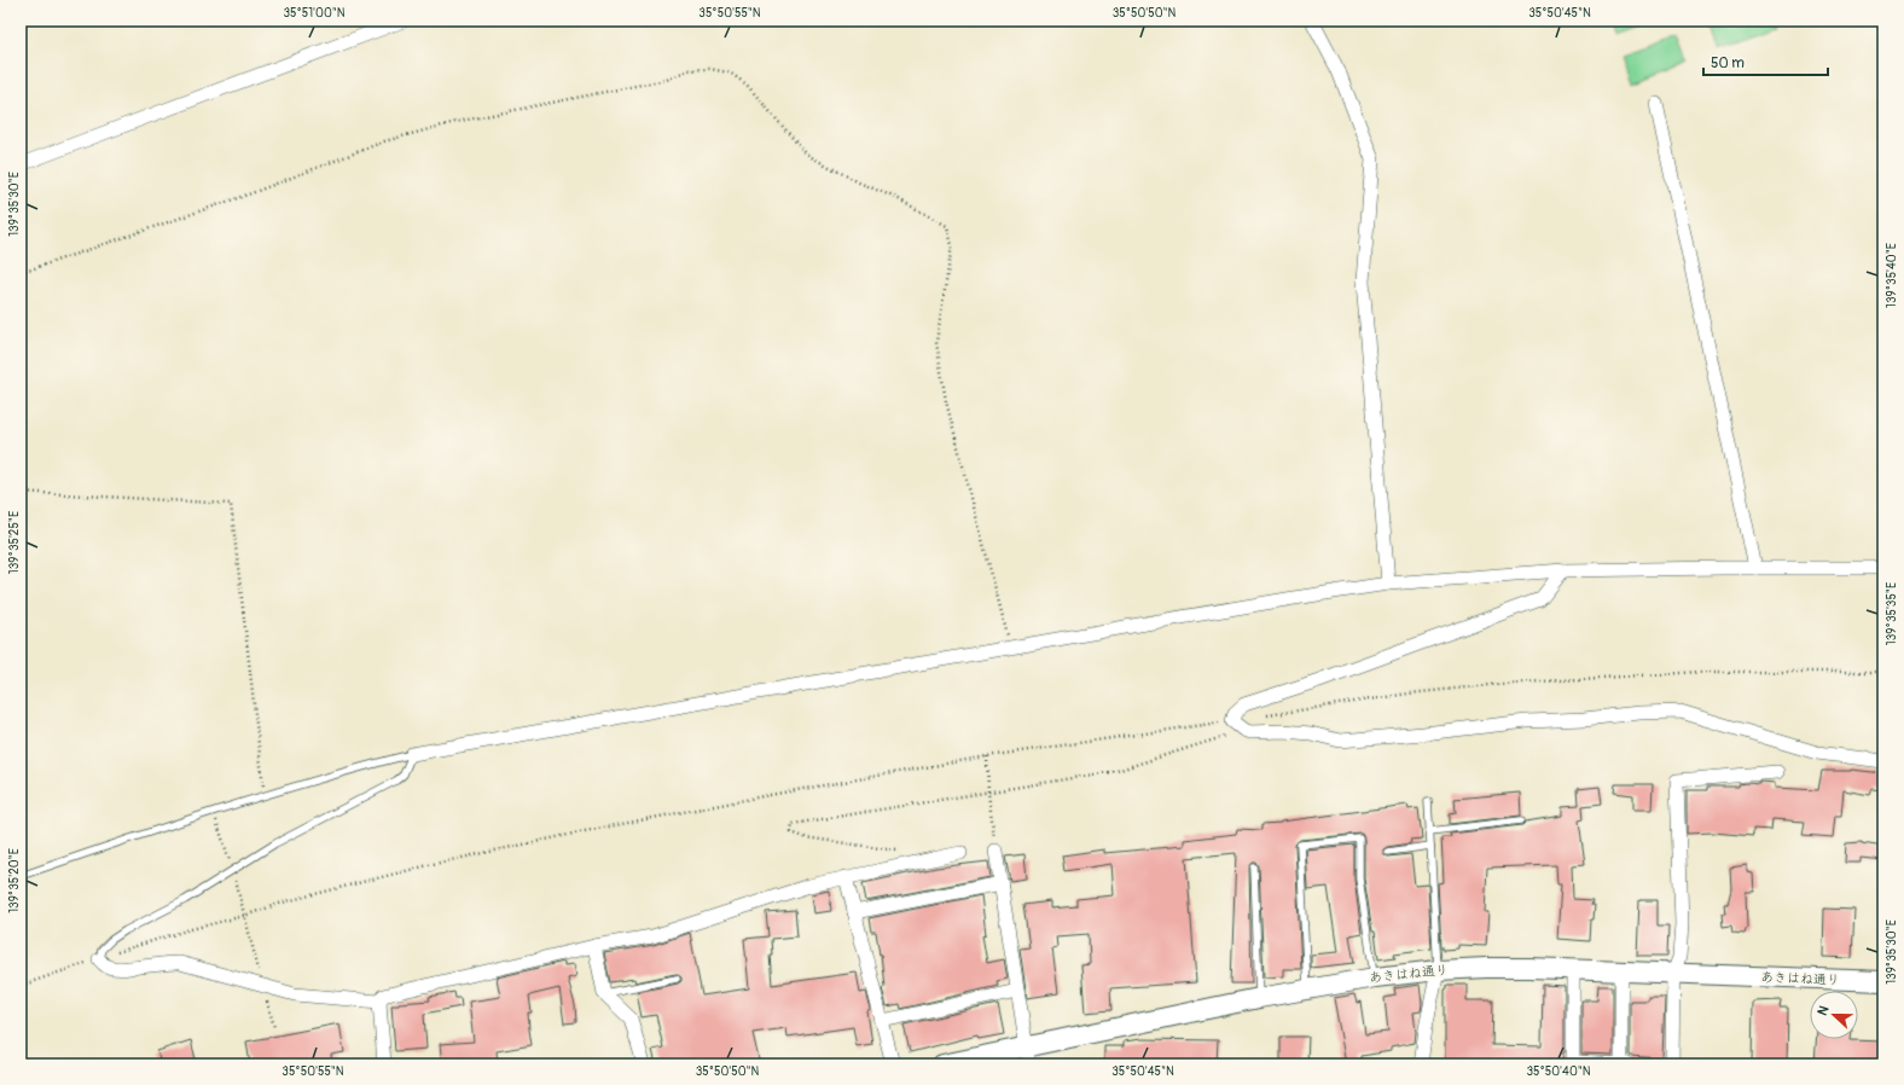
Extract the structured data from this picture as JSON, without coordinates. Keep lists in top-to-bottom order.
{
  "streets": {
    "street": ["あきはね通り"]
  },
  "scale_bar": "50 m",
  "north": "left",
  "coordinates": [
    "35°51'00\"N",
    "35°50'55\"N",
    "35°50'50\"N",
    "35°50'45\"N",
    "139°35'30\"E",
    "139°35'40\"E",
    "139°35'25\"E",
    "139°35'35\"E",
    "139°35'20\"E",
    "35°50'40\"N"
  ]
}
